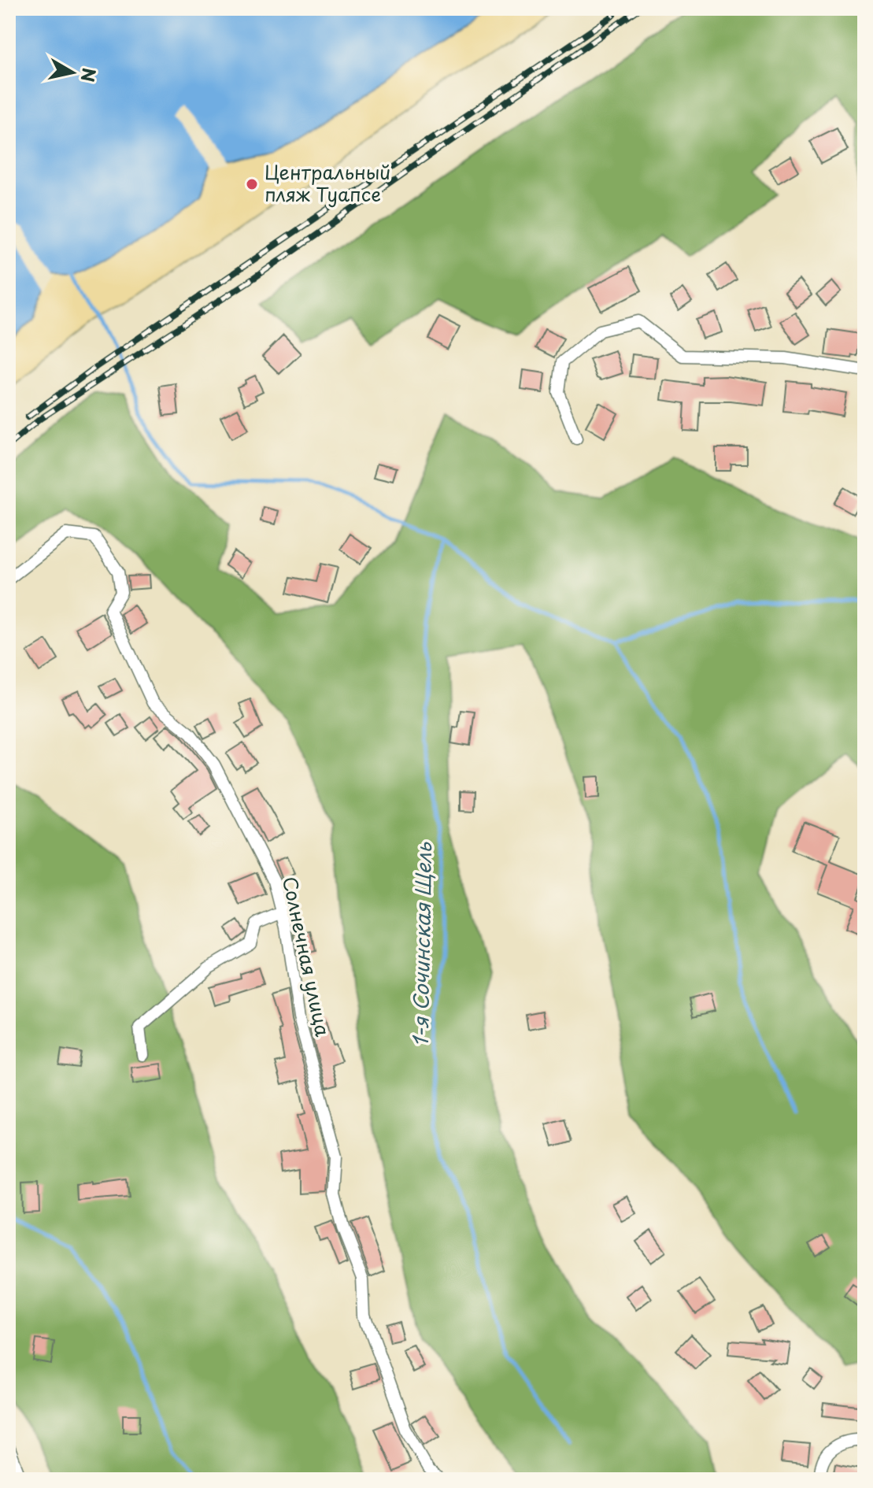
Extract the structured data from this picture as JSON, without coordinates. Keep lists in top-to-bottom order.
{
  "streets": {
    "street": ["Солнечная улица"]
  },
  "water": ["1-я Сочинская Щель"],
  "places": ["Центральный пляж Туапсе"],
  "north": "right"
}
